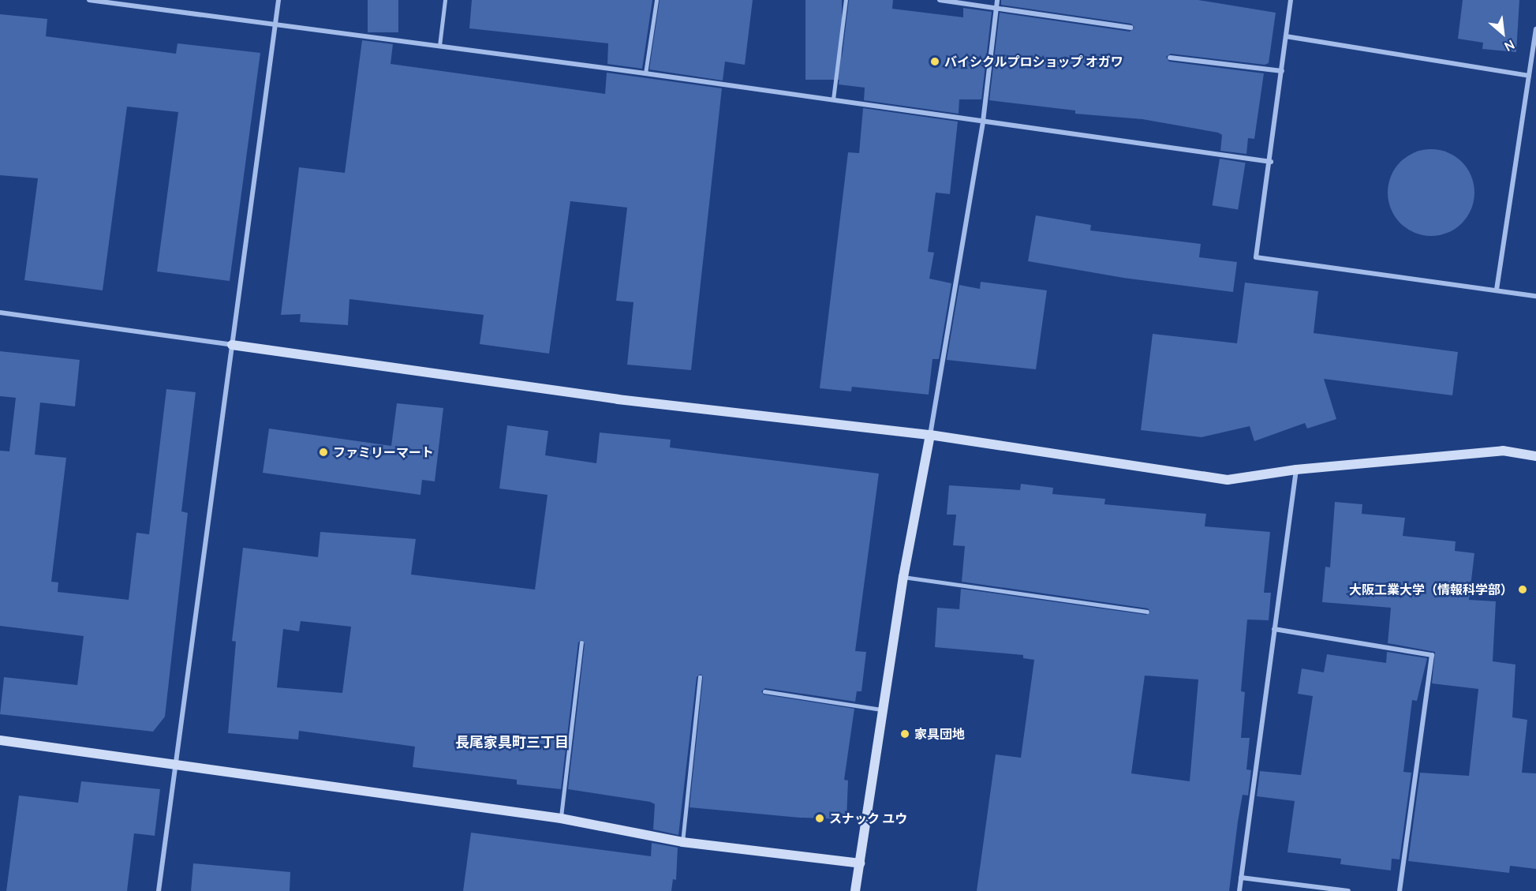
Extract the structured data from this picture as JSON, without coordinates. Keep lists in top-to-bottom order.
{
  "districts": ["長尾家具町三丁目"],
  "places": [
    "バイシクルプロショップ オガワ",
    "ファミリーマート",
    "大阪工業大学（情報科学部）",
    "家具団地",
    "スナック ユウ"
  ],
  "north": "bottom right"
}
